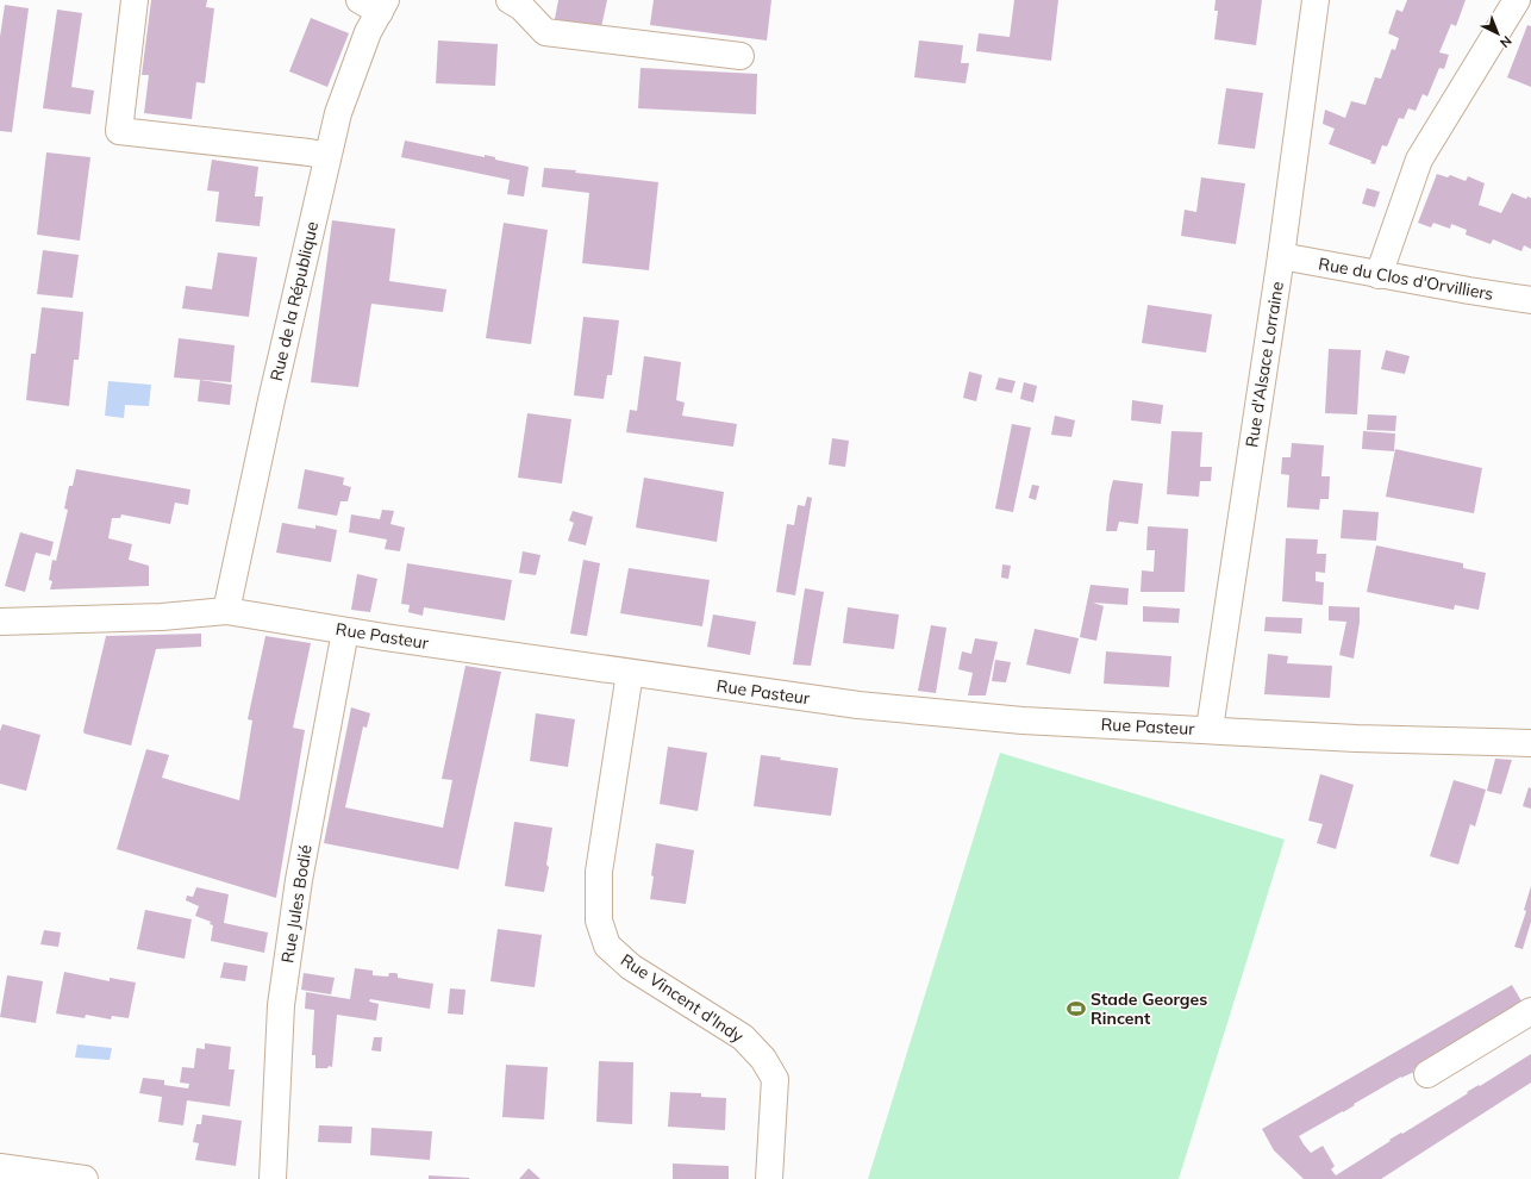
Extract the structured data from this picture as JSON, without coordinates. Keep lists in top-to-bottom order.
{
  "streets": {
    "street": [
      "Rue du Clos d'Orvilliers",
      "Rue de la République",
      "Rue d'Alsace Lorraine",
      "Rue Pasteur",
      "Rue Jules Bodié",
      "Rue Vincent d'Indy"
    ]
  },
  "crossings": [
    ["Rue du Clos d'Orvilliers", "Rue d'Alsace Lorraine"],
    ["Rue de la République", "Rue Pasteur"],
    ["Rue d'Alsace Lorraine", "Rue Pasteur"],
    ["Rue Pasteur", "Rue Jules Bodié"],
    ["Rue Pasteur", "Rue Vincent d'Indy"]
  ],
  "places": {
    "sports": ["Stade Georges Rincent"]
  },
  "north": "bottom right"
}
